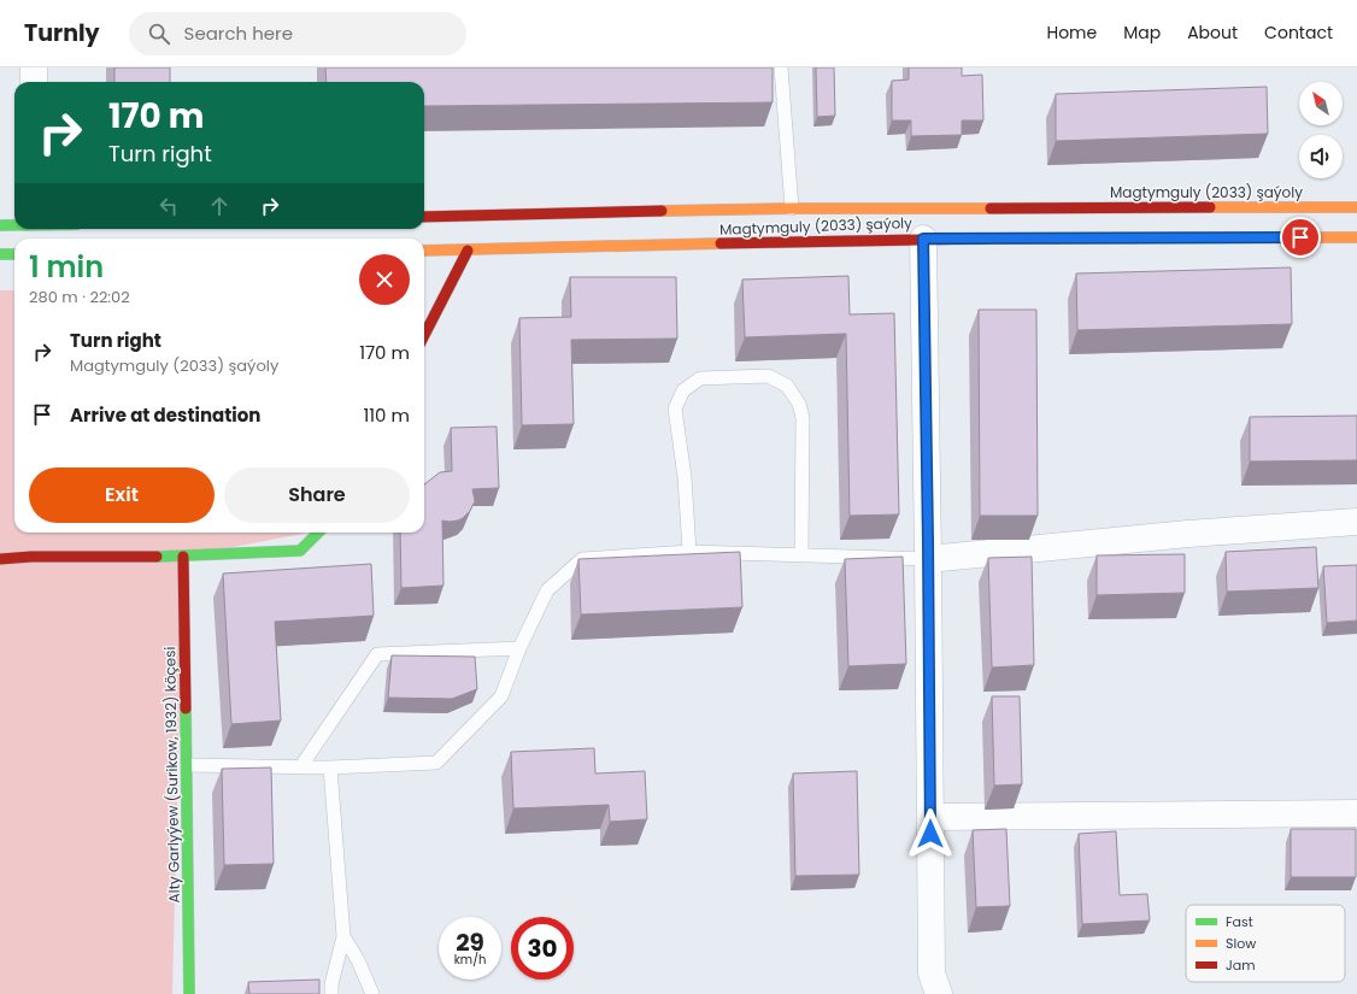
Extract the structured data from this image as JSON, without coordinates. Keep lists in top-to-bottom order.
{
  "streets": {
    "main road": ["Magtymguly (2033) şaýoly", "Alty Garlyýew (Surikow, 1932) köçesi"]
  },
  "legend": ["Fast", "Slow", "Jam"],
  "north": "top left",
  "page": {
    "header": "Turnly",
    "search": "Search here",
    "nav": [
      "Home",
      "Map",
      "About",
      "Contact"
    ],
    "turn": ["170 m", "Turn right"],
    "heading": ["1 min", "280 m · 22:02"],
    "list": [
      {
        "name": "Turn right",
        "note": "Magtymguly (2033) şaýoly",
        "value": "170 m"
      },
      {
        "name": "Arrive at destination",
        "value": "110 m"
      }
    ],
    "buttons": ["Exit", "Share"],
    "speed": "29 km/h",
    "limit": "30"
  }
}
